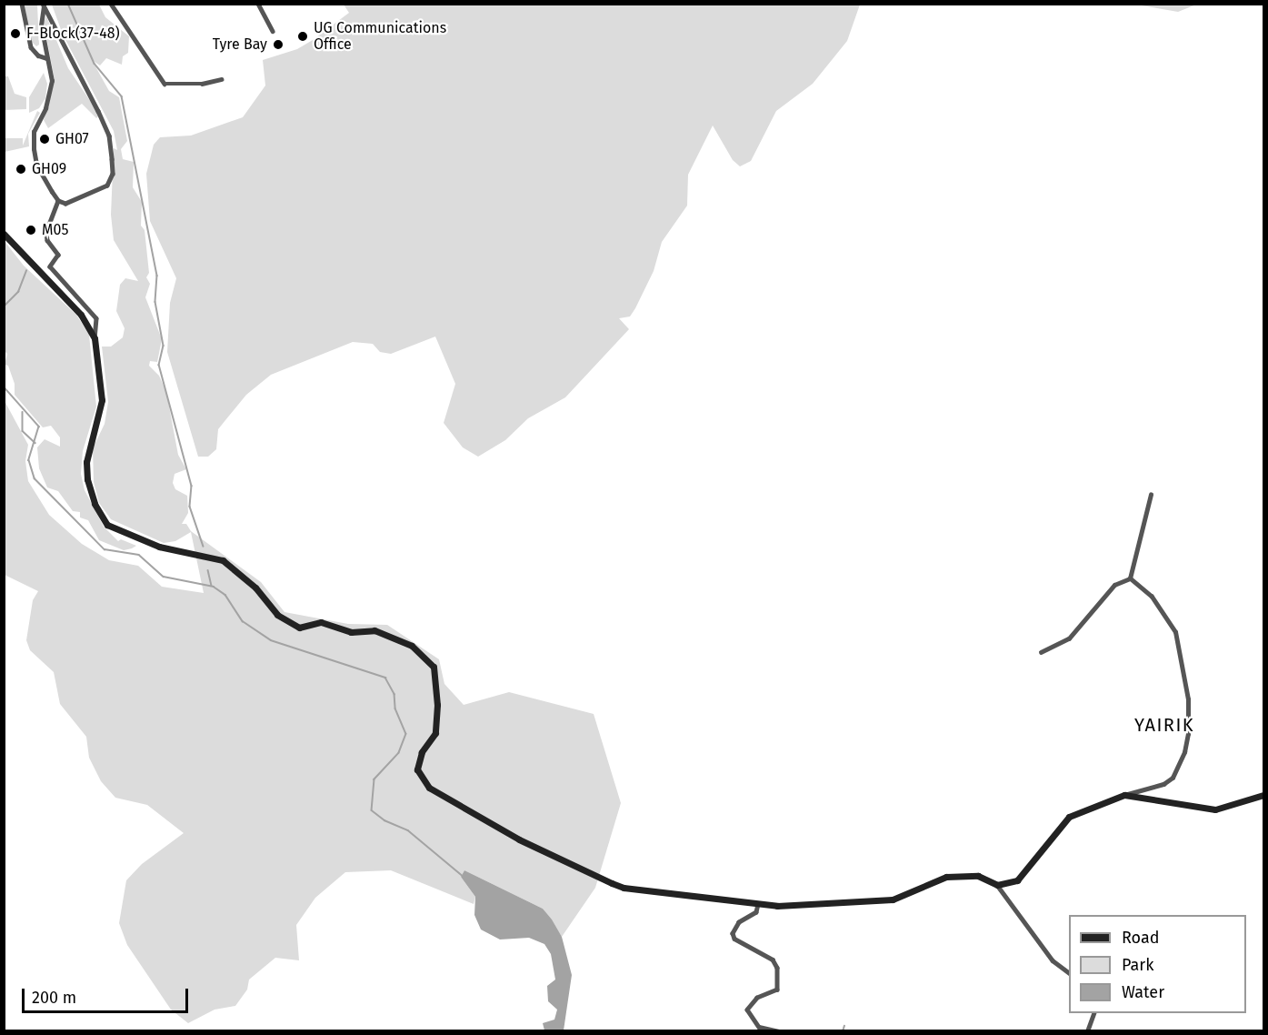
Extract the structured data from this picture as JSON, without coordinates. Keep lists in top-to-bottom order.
{
  "districts": ["YAIRIK"],
  "places": [
    "F-Block(37-48)",
    "UG Communications Office",
    "Tyre Bay",
    "GH07",
    "GH09",
    "M05"
  ],
  "legend": ["Road", "Park", "Water"],
  "scale_bar": "200 m"
}
